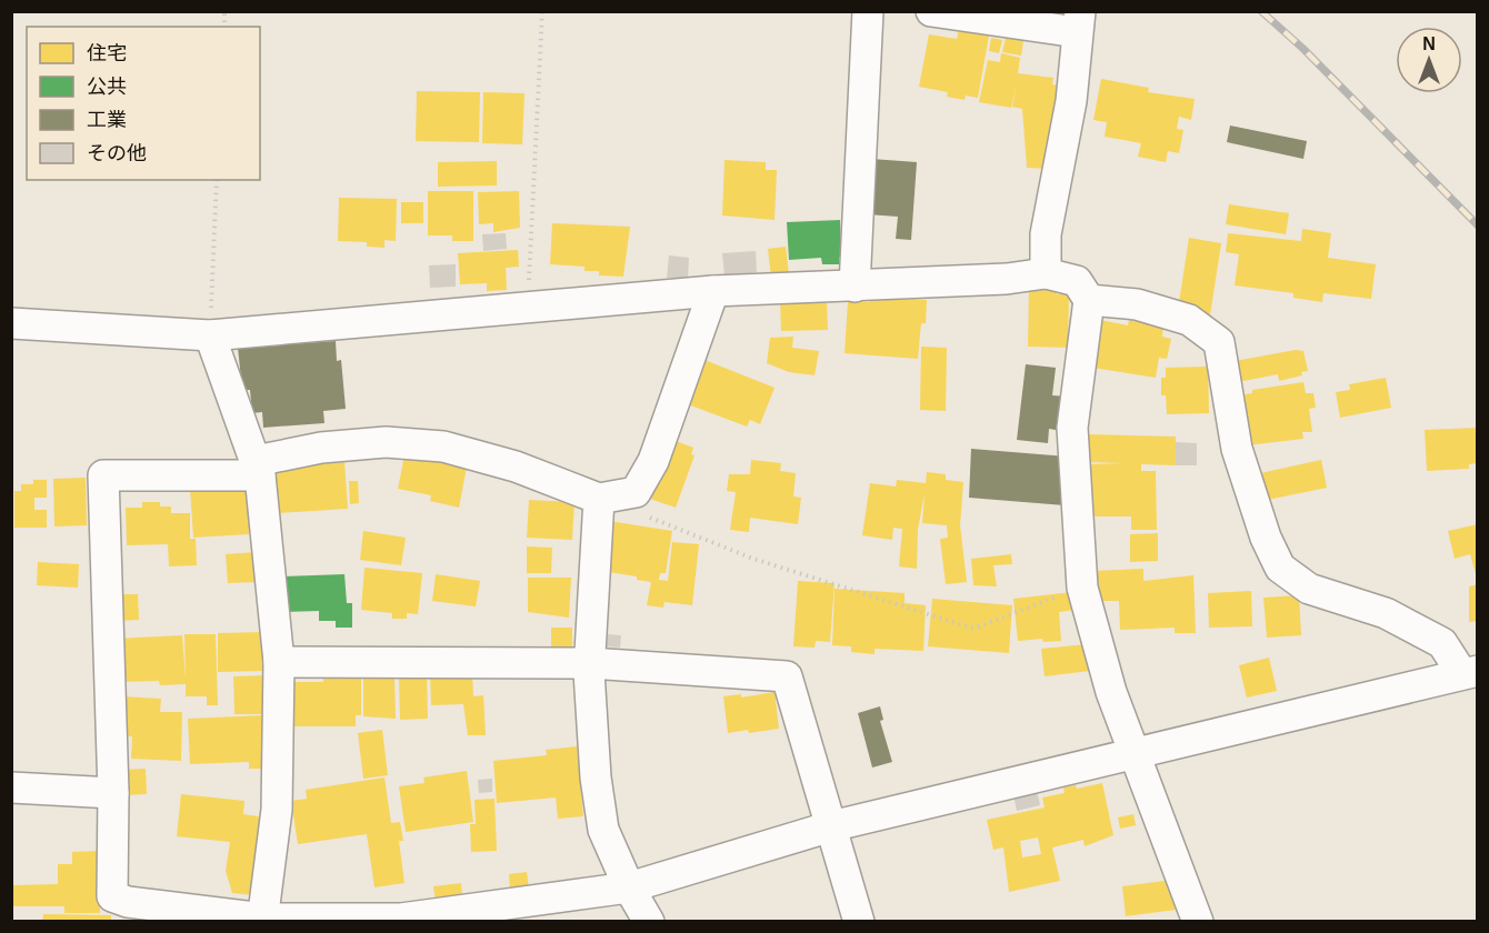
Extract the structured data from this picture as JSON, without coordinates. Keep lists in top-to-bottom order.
{
  "legend": [
    "住宅",
    "公共",
    "工業",
    "その他"
  ],
  "north": "top"
}
